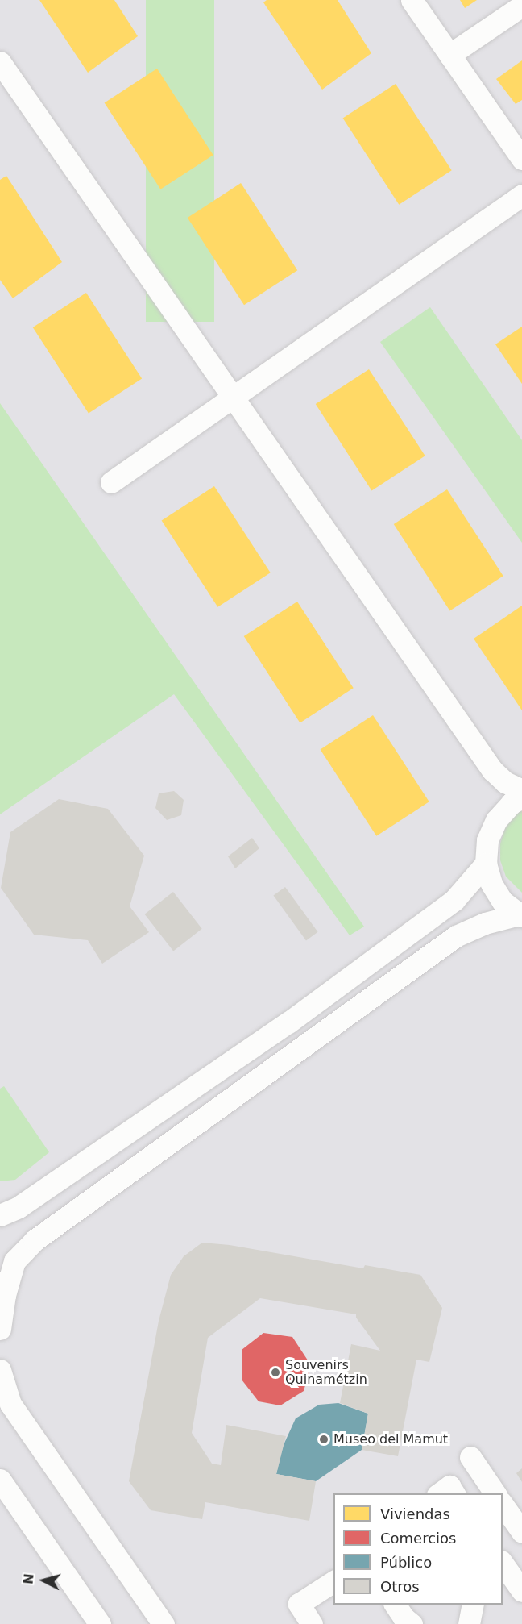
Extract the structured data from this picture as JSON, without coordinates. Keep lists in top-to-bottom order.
{
  "places": ["Souvenirs Quinamétzin", "Museo del Mamut"],
  "legend": [
    "Viviendas",
    "Comercios",
    "Público",
    "Otros"
  ],
  "north": "left"
}
